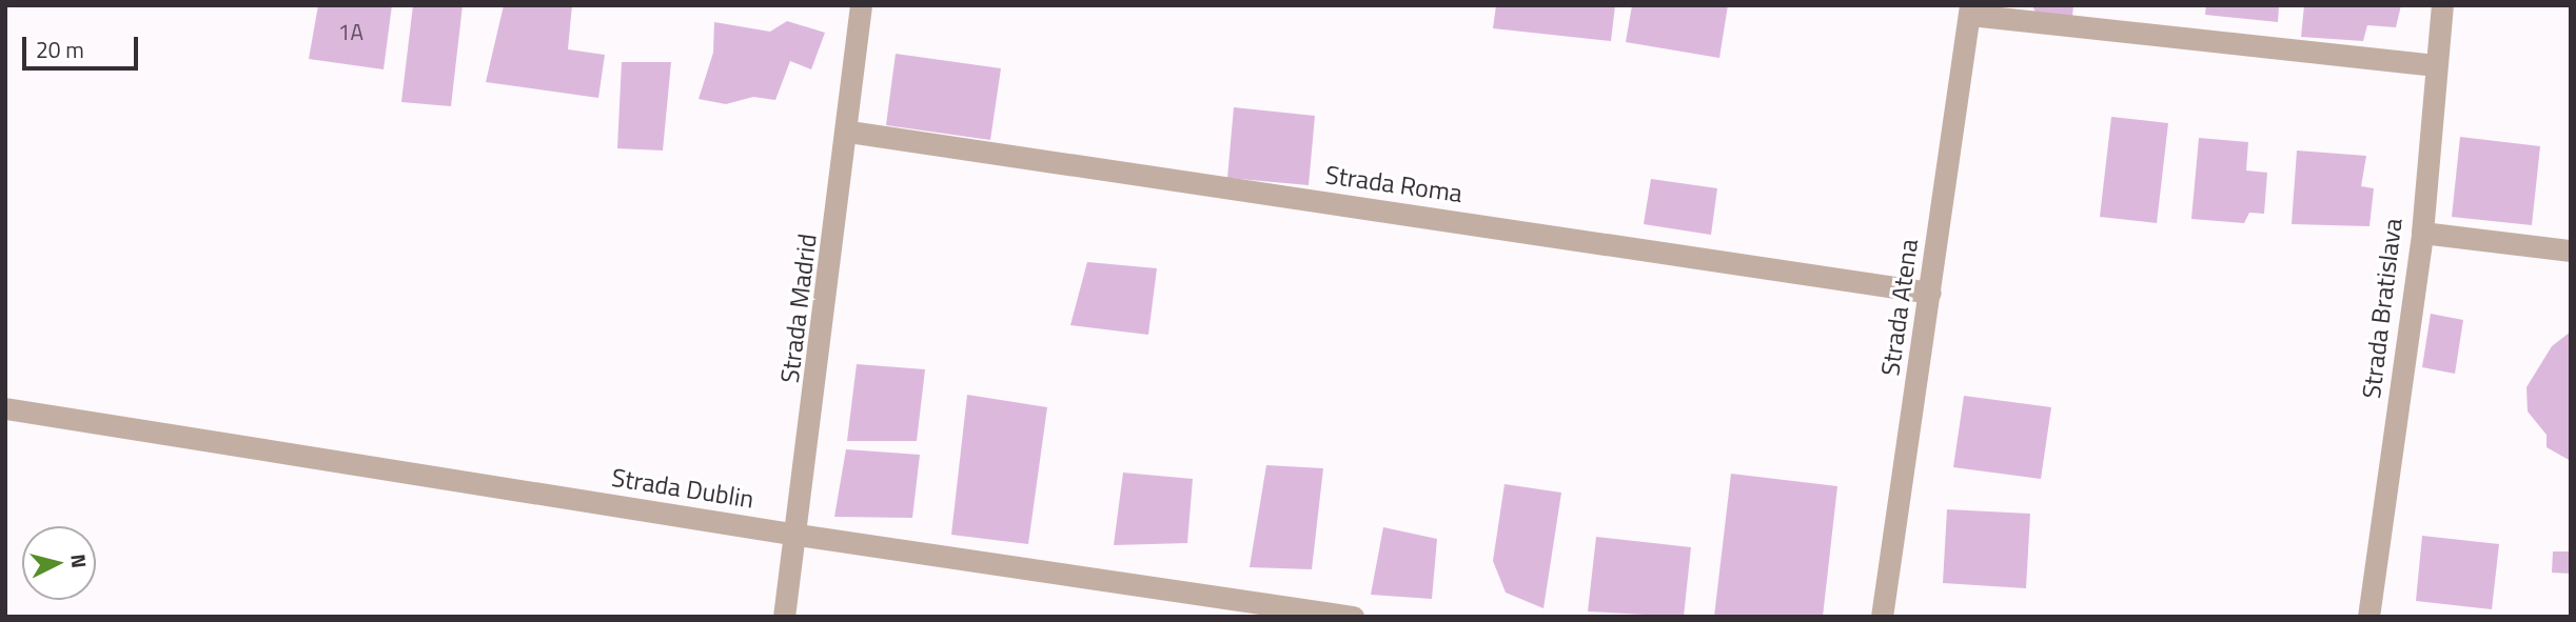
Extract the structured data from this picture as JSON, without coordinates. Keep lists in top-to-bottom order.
{
  "streets": {
    "street": [
      "Strada Roma",
      "Strada Atena",
      "Strada Madrid",
      "Strada Bratislava",
      "Strada Dublin"
    ]
  },
  "crossings": [
    ["Strada Roma", "Strada Atena"],
    ["Strada Roma", "Strada Madrid"],
    ["Strada Madrid", "Strada Dublin"]
  ],
  "house_numbers": ["1A"],
  "scale_bar": "20 m",
  "north": "right"
}
